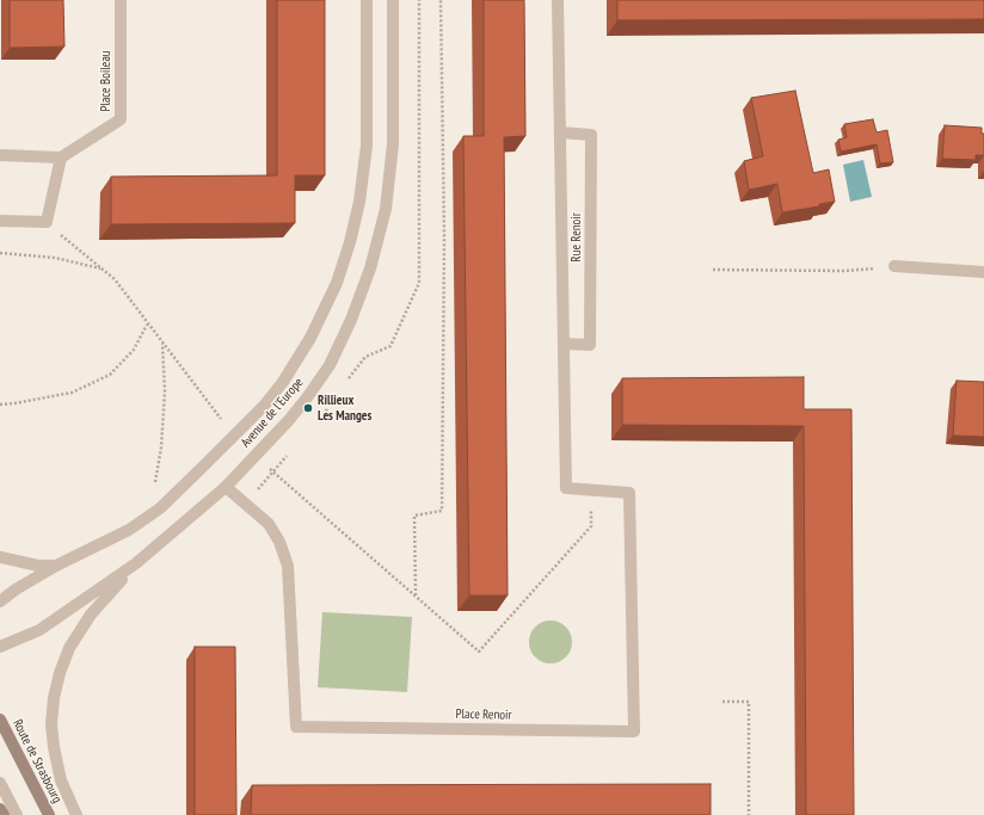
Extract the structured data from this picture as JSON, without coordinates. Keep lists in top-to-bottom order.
{
  "streets": {
    "main road": ["Route de Strasbourg"],
    "street": [
      "Place Boileau",
      "Rue Renoir",
      "Avenue de l'Europe",
      "Place Renoir"
    ]
  },
  "crossings": [
    ["Rue Renoir", "Place Renoir"],
    ["Avenue de l'Europe", "Place Renoir"]
  ],
  "places": ["Rillieux Les Manges"]
}
